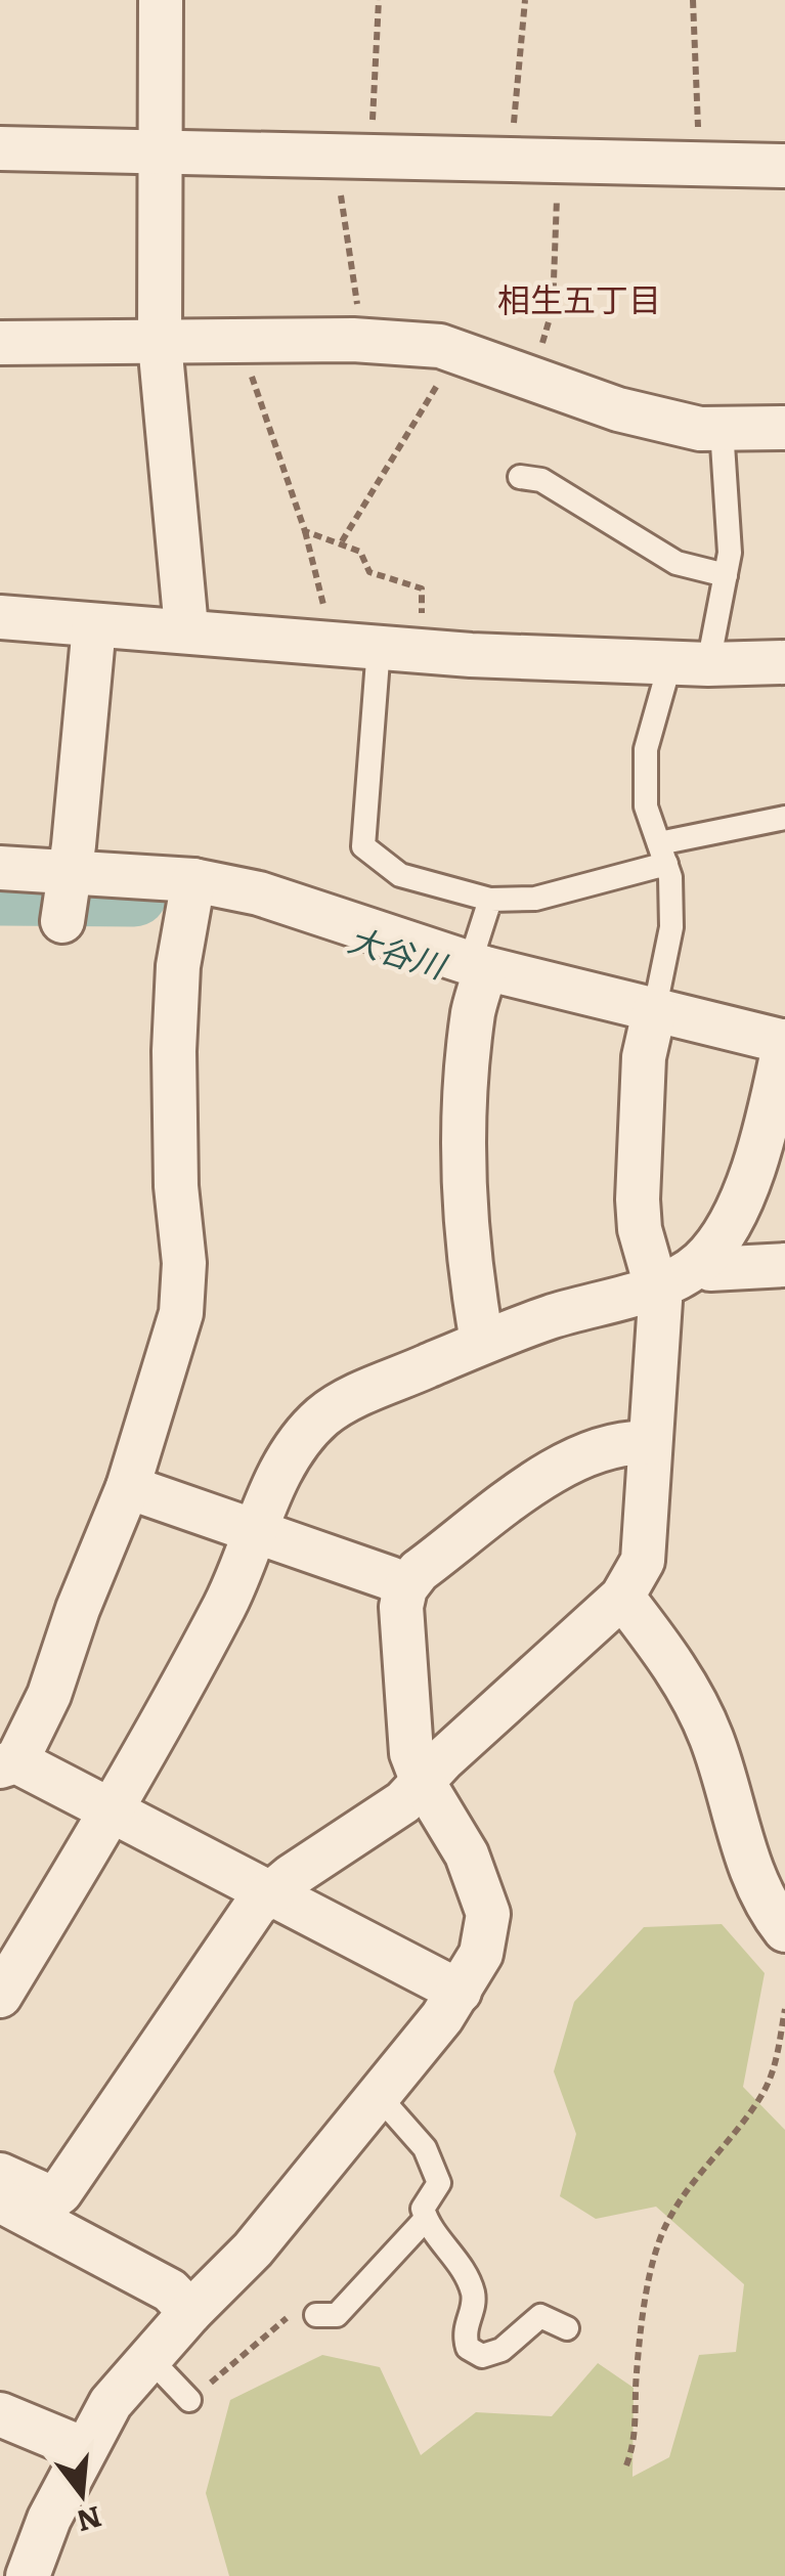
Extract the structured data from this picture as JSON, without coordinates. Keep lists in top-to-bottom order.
{
  "districts": ["相生五丁目"],
  "water": ["大谷川"],
  "north": "bottom"
}
